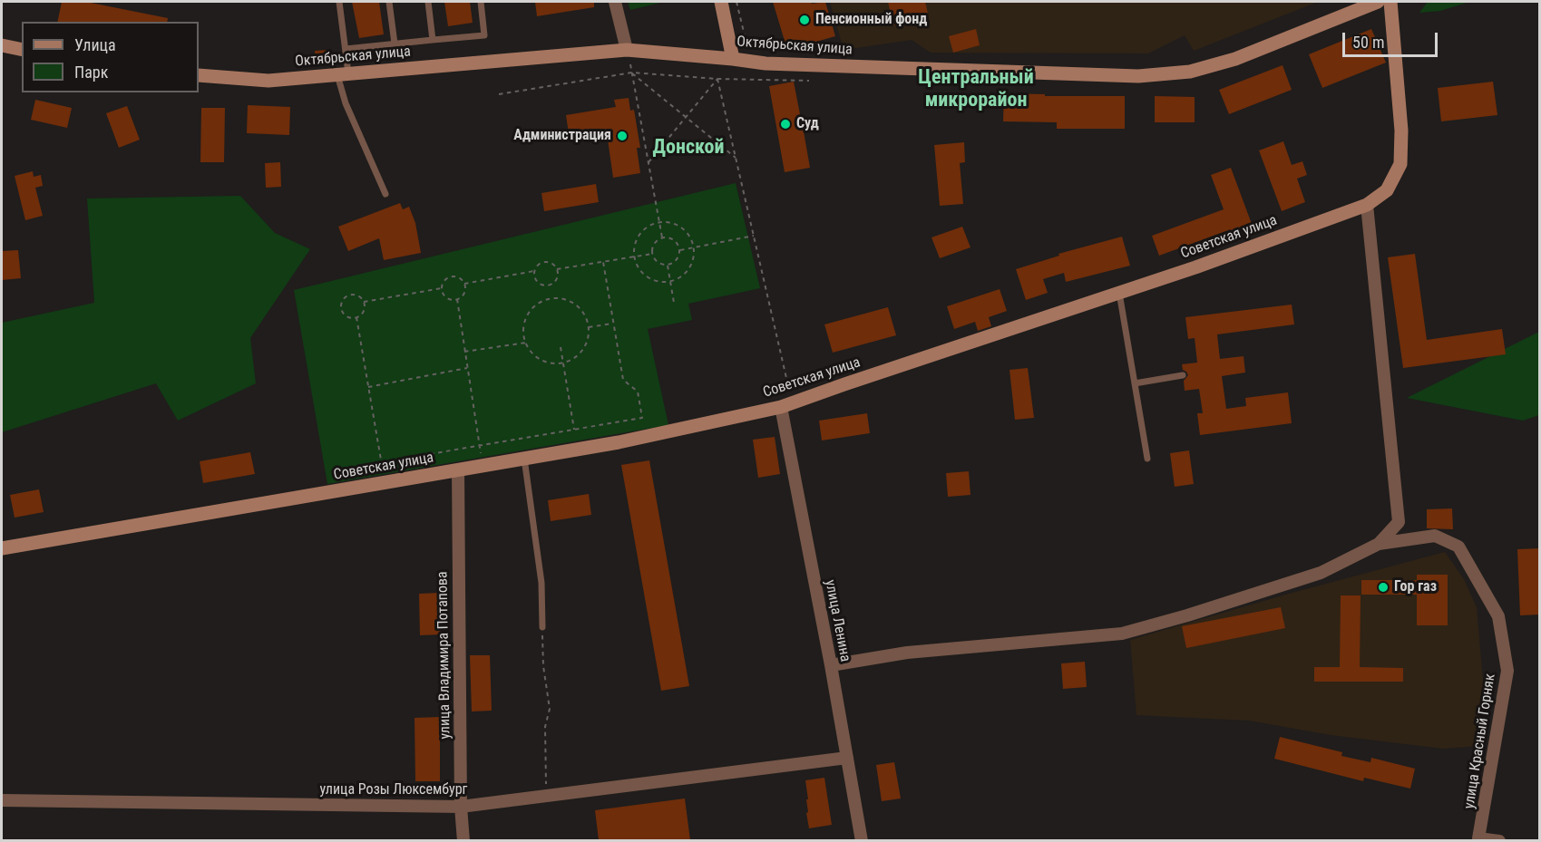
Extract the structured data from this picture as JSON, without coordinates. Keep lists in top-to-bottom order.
{
  "streets": {
    "street": [
      "Октябрьская улица",
      "Советская улица",
      "улица Ленина",
      "улица Владимира Потапова",
      "улица Красный Горняк",
      "улица Розы Люксембург"
    ]
  },
  "crossings": [
    ["Советская улица", "улица Ленина"],
    ["Советская улица", "улица Владимира Потапова"],
    ["улица Ленина", "улица Розы Люксембург"],
    ["улица Владимира Потапова", "улица Розы Люксембург"]
  ],
  "districts": ["Центральный микрорайон", "Донской"],
  "places": [
    "Пенсионный фонд",
    "Суд",
    "Администрация",
    "Гор газ"
  ],
  "legend": ["Улица", "Парк"],
  "scale_bar": "50 m"
}
